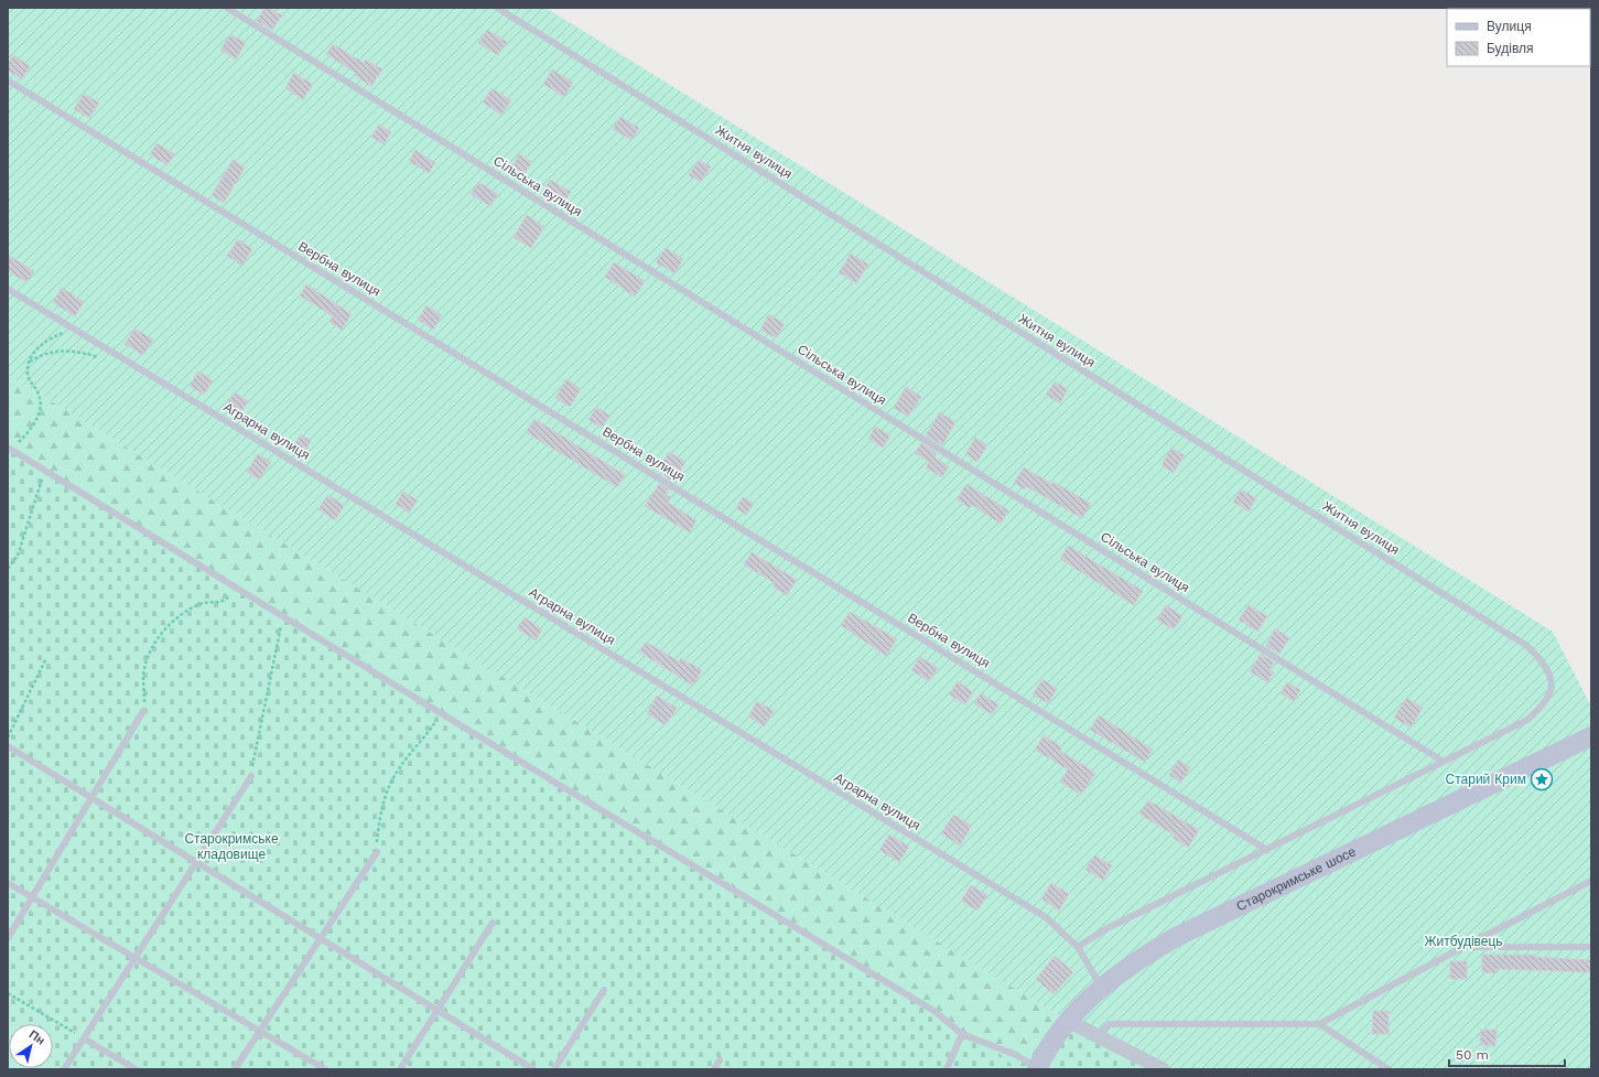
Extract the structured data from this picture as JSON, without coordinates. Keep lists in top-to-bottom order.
{
  "streets": {
    "street": ["Старокримське шосе"],
    "lane": [
      "Житня вулиця",
      "Сільська вулиця",
      "Вербна вулиця",
      "Аграрна вулиця"
    ]
  },
  "crossings": [
    ["Житня вулиця", "Сільська вулиця"],
    ["Житня вулиця", "Вербна вулиця"],
    ["Житня вулиця", "Аграрна вулиця"],
    ["Аграрна вулиця", "Старокримське шосе"]
  ],
  "parks": ["Старокримське кладовище", "Житбудівець"],
  "places": {
    "place": ["Старий Крим"]
  },
  "legend": ["Вулиця", "Будівля"],
  "scale_bar": "50 m",
  "north": "top right"
}
